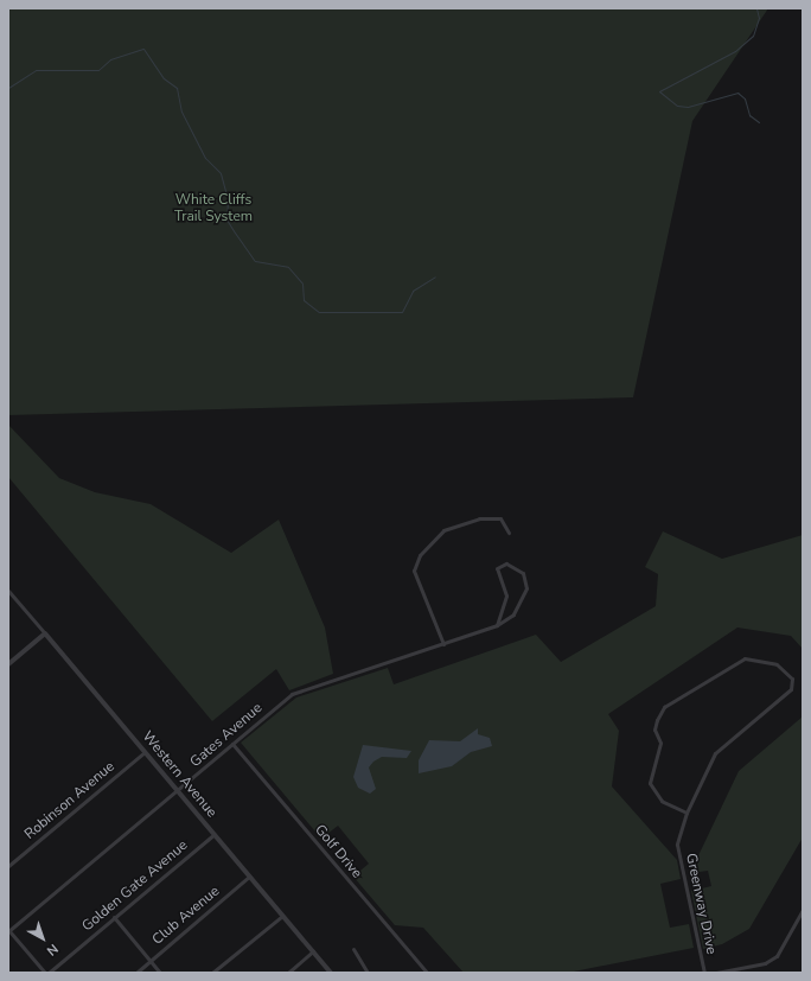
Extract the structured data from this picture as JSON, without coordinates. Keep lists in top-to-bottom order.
{
  "streets": {
    "street": [
      "Gates Avenue",
      "Western Avenue",
      "Robinson Avenue",
      "Golf Drive",
      "Golden Gate Avenue",
      "Greenway Drive",
      "Club Avenue"
    ]
  },
  "crossings": [
    ["Gates Avenue", "Western Avenue"],
    ["Gates Avenue", "Golf Drive"],
    ["Western Avenue", "Robinson Avenue"],
    ["Western Avenue", "Golden Gate Avenue"],
    ["Western Avenue", "Club Avenue"]
  ],
  "parks": ["White Cliffs Trail System"],
  "north": "bottom right"
}
